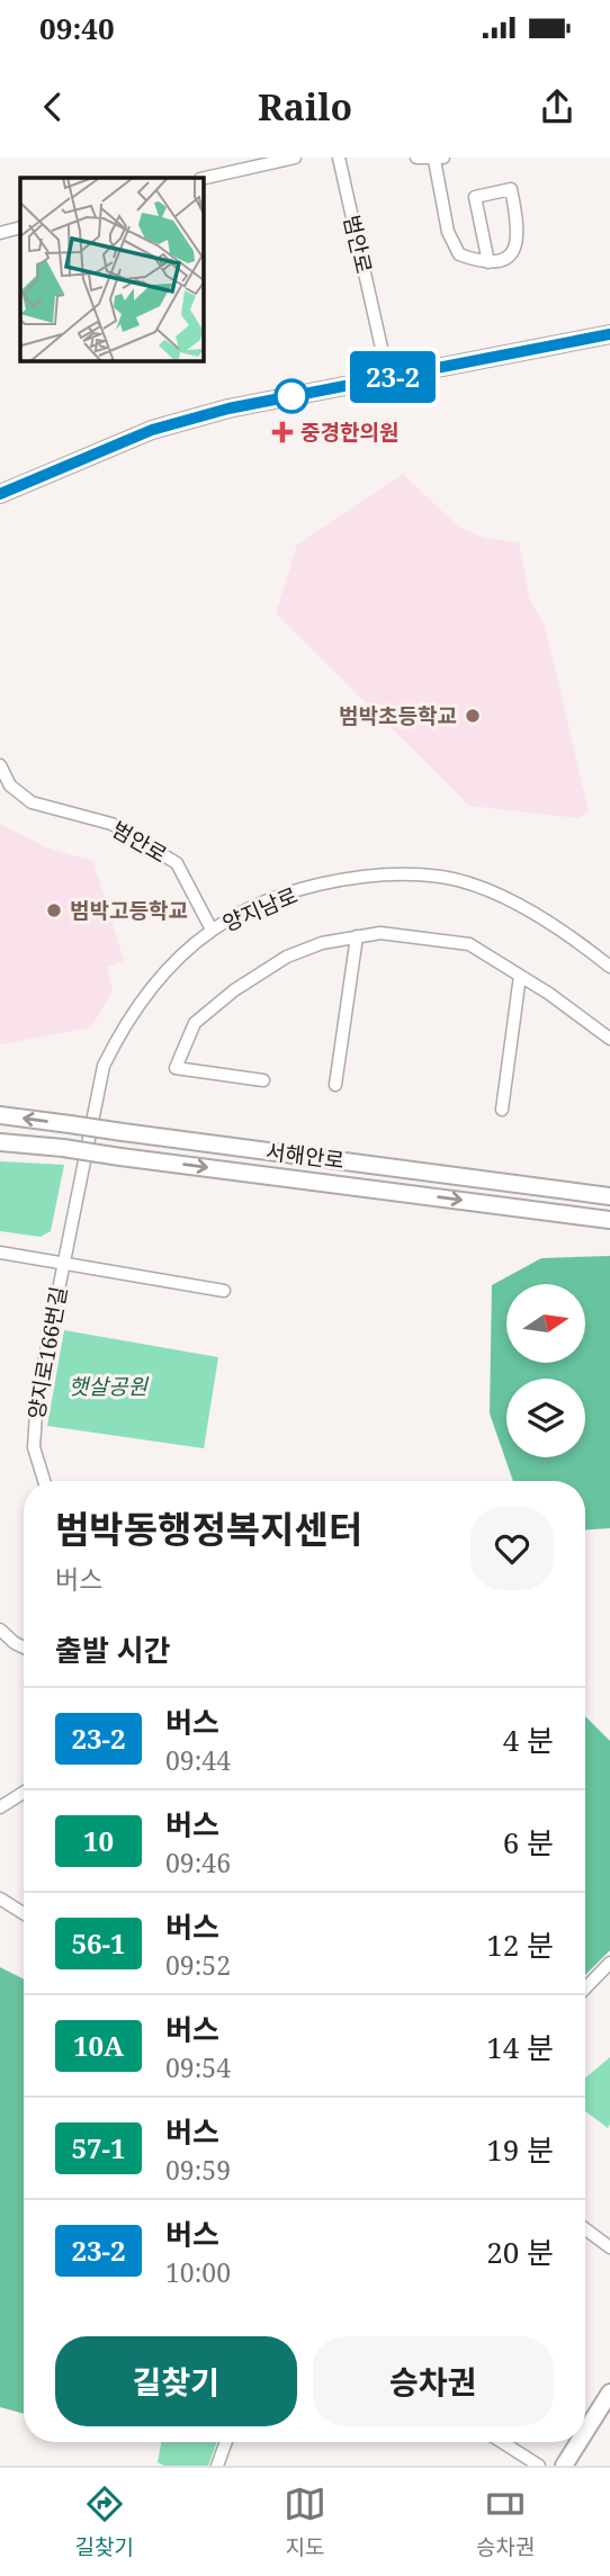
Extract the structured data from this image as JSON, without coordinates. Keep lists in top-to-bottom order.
{
  "streets": {
    "main road": ["서해안로"],
    "street": ["범안로", "양지남로", "양지로166번길"]
  },
  "crossings": [
    ["범안로", "양지남로"],
    ["양지남로", "양지로166번길"]
  ],
  "parks": ["햇살공원"],
  "places": {
    "health": ["중경한의원"],
    "other": ["범박초등학교", "범박고등학교"]
  },
  "lines": ["bus line 23-2"],
  "north": "right",
  "page": {
    "status": "09:40",
    "header": "Railo",
    "on_map": "23-2",
    "heading": [
      ["범박동행정복지센터", "버스"],
      "출발 시간"
    ],
    "list": [
      {
        "mark": "23-2",
        "name": "버스",
        "note": "09:44",
        "value": "4 분"
      },
      {
        "mark": "10",
        "name": "버스",
        "note": "09:46",
        "value": "6 분"
      },
      {
        "mark": "56-1",
        "name": "버스",
        "note": "09:52",
        "value": "12 분"
      },
      {
        "mark": "10A",
        "name": "버스",
        "note": "09:54",
        "value": "14 분"
      },
      {
        "mark": "57-1",
        "name": "버스",
        "note": "09:59",
        "value": "19 분"
      },
      {
        "mark": "23-2",
        "name": "버스",
        "note": "10:00",
        "value": "20 분"
      }
    ],
    "buttons": ["길찾기", "승차권"],
    "tabs": ["길찾기", "지도", "승차권"]
  }
}
